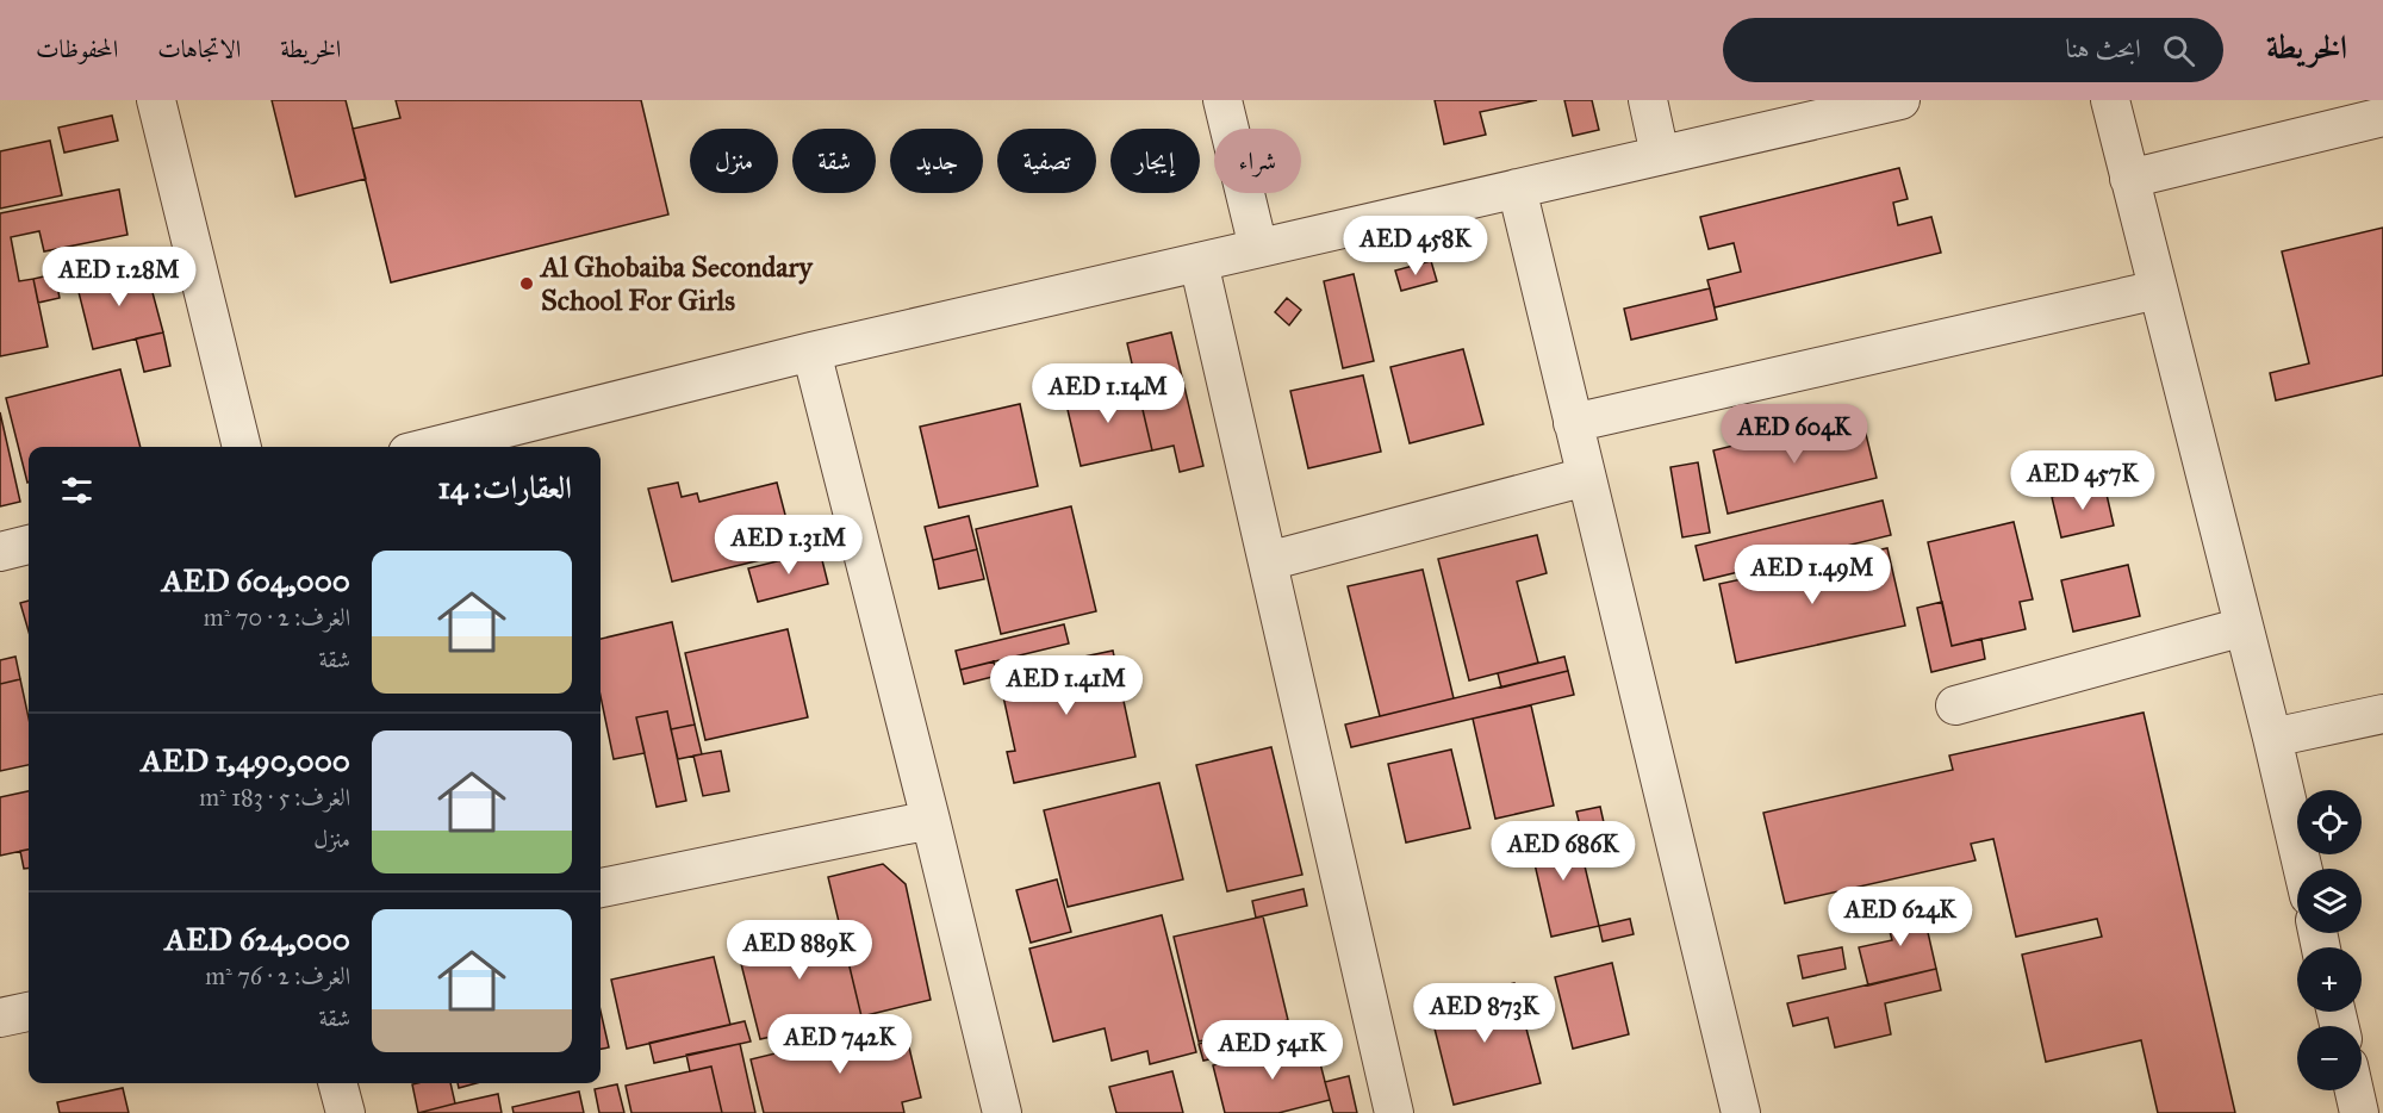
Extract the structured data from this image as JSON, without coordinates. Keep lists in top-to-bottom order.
{
  "places": ["Al Ghobaiba Secondary School For Girls"],
  "page": {
    "header": "الخريطة",
    "search": "ابحث هنا",
    "nav": ["الخريطة", "الاتجاهات", "المحفوظات"],
    "chip": [
      "شراء",
      "إيجار",
      "تصفية",
      "جديد",
      "شقة",
      "منزل"
    ],
    "price": [
      "AED 458K",
      "AED 1.28M",
      "AED 1.14M",
      "AED 604K",
      "AED 457K",
      "AED 1.31M",
      "AED 1.49M",
      "AED 1.41M",
      "AED 686K",
      "AED 624K",
      "AED 889K",
      "AED 873K",
      "AED 742K",
      "AED 541K"
    ],
    "heading": "العقارات: 14",
    "list": [
      {
        "name": "AED 604,000",
        "note": "الغرف: 2 · 70 m² · شقة"
      },
      {
        "name": "AED 1,490,000",
        "note": "الغرف: 5 · 183 m² · منزل"
      },
      {
        "name": "AED 624,000",
        "note": "الغرف: 2 · 76 m² · شقة"
      }
    ],
    "map_buttons": ["+", "−"]
  }
}
